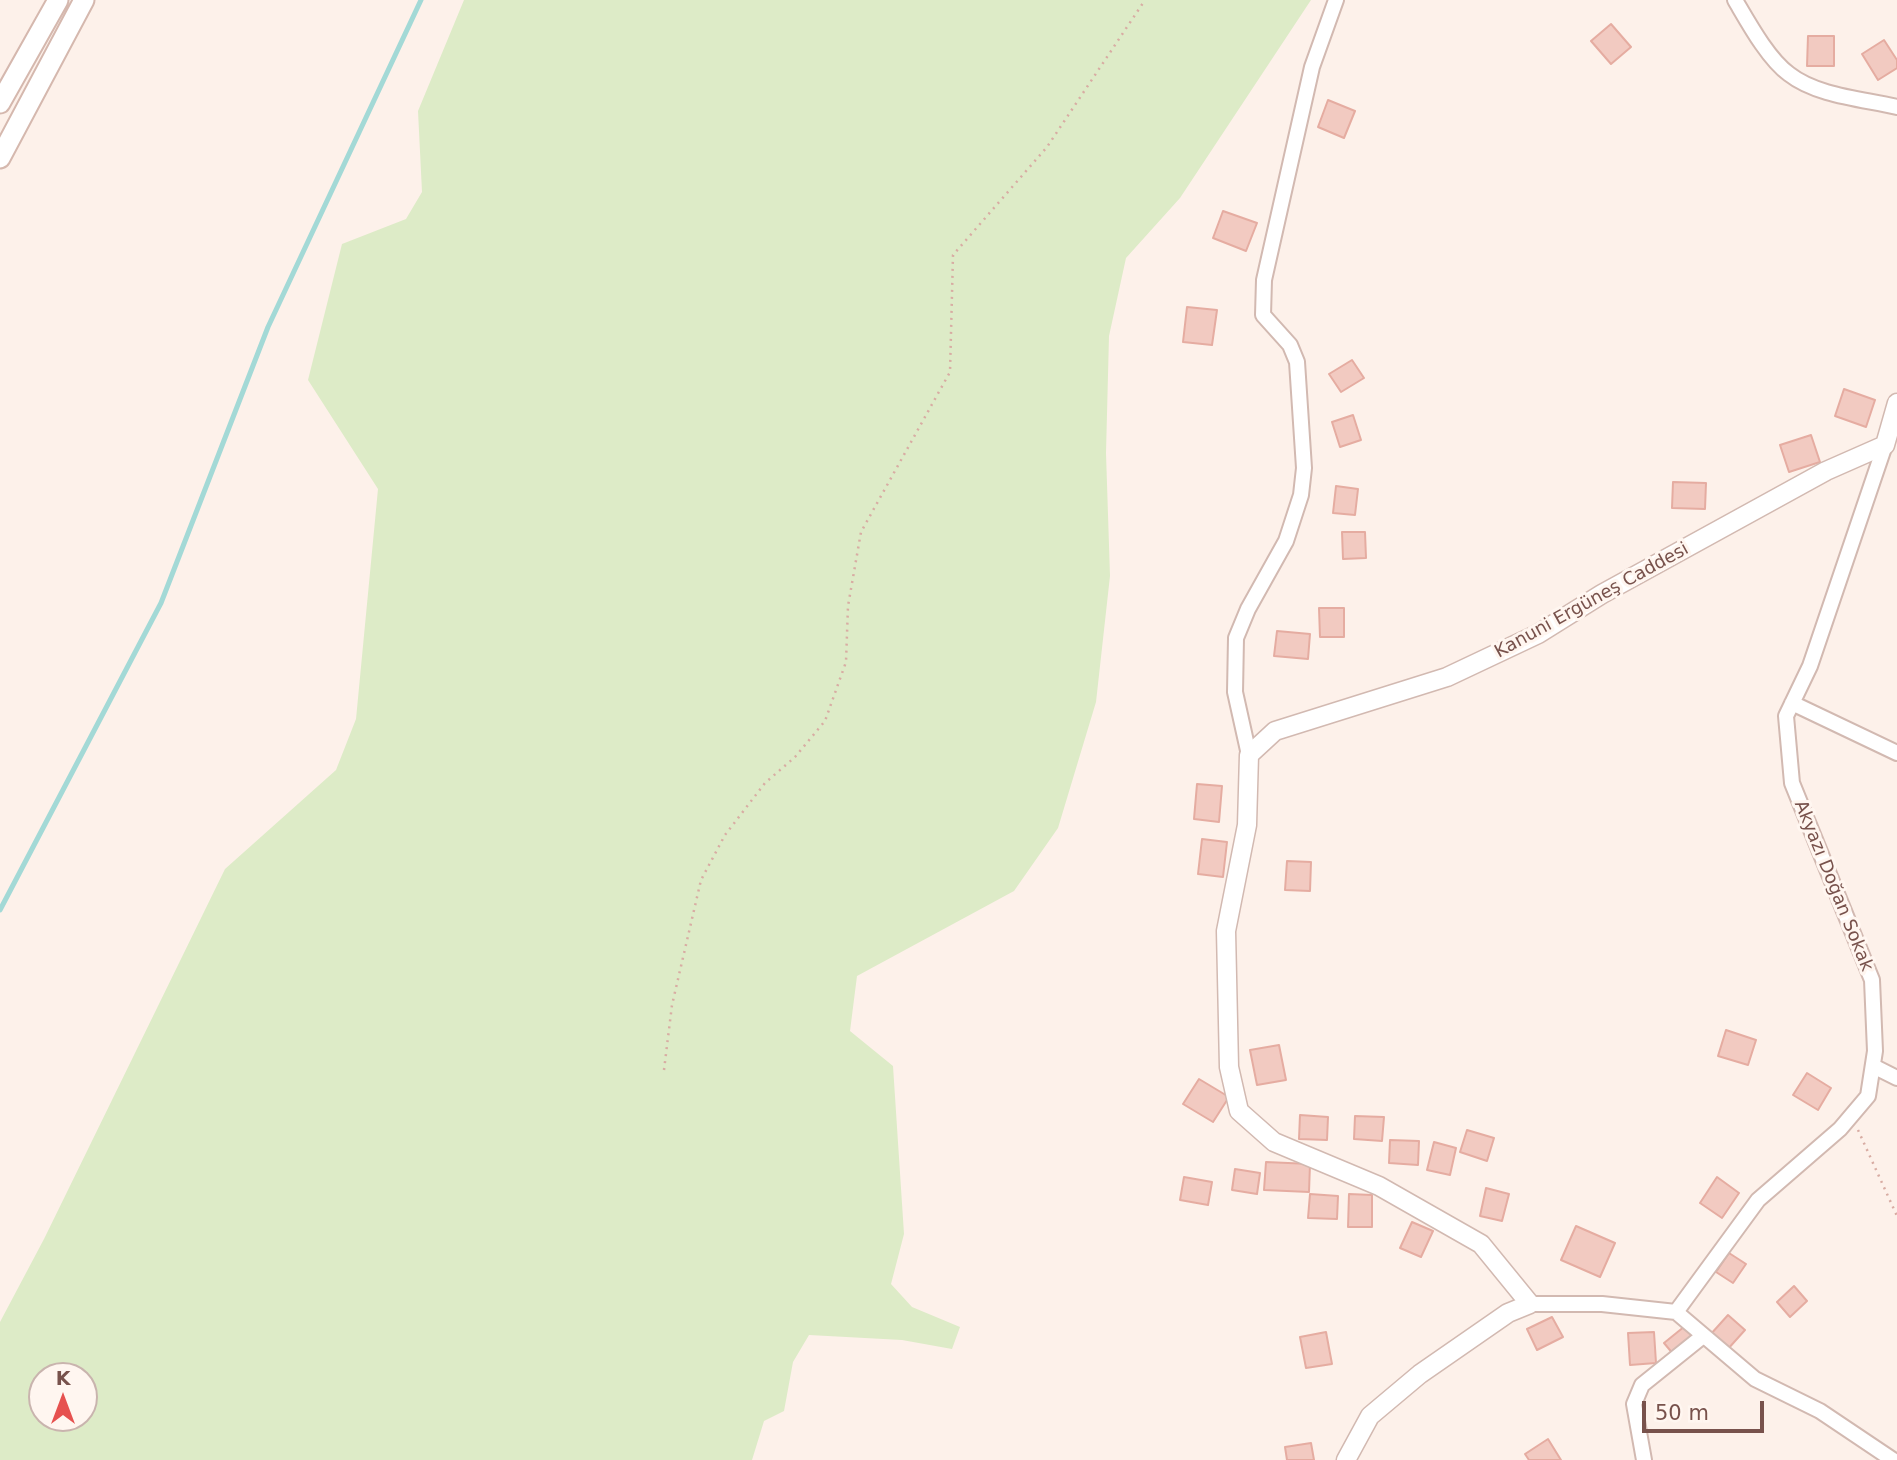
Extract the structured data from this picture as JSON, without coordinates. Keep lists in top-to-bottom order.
{
  "streets": {
    "street": ["Kanuni Ergüneş Caddesi", "Akyazı Doğan Sokak"]
  },
  "crossings": [
    ["Kanuni Ergüneş Caddesi", "Akyazı Doğan Sokak"]
  ],
  "scale_bar": "50 m",
  "north": "top"
}
